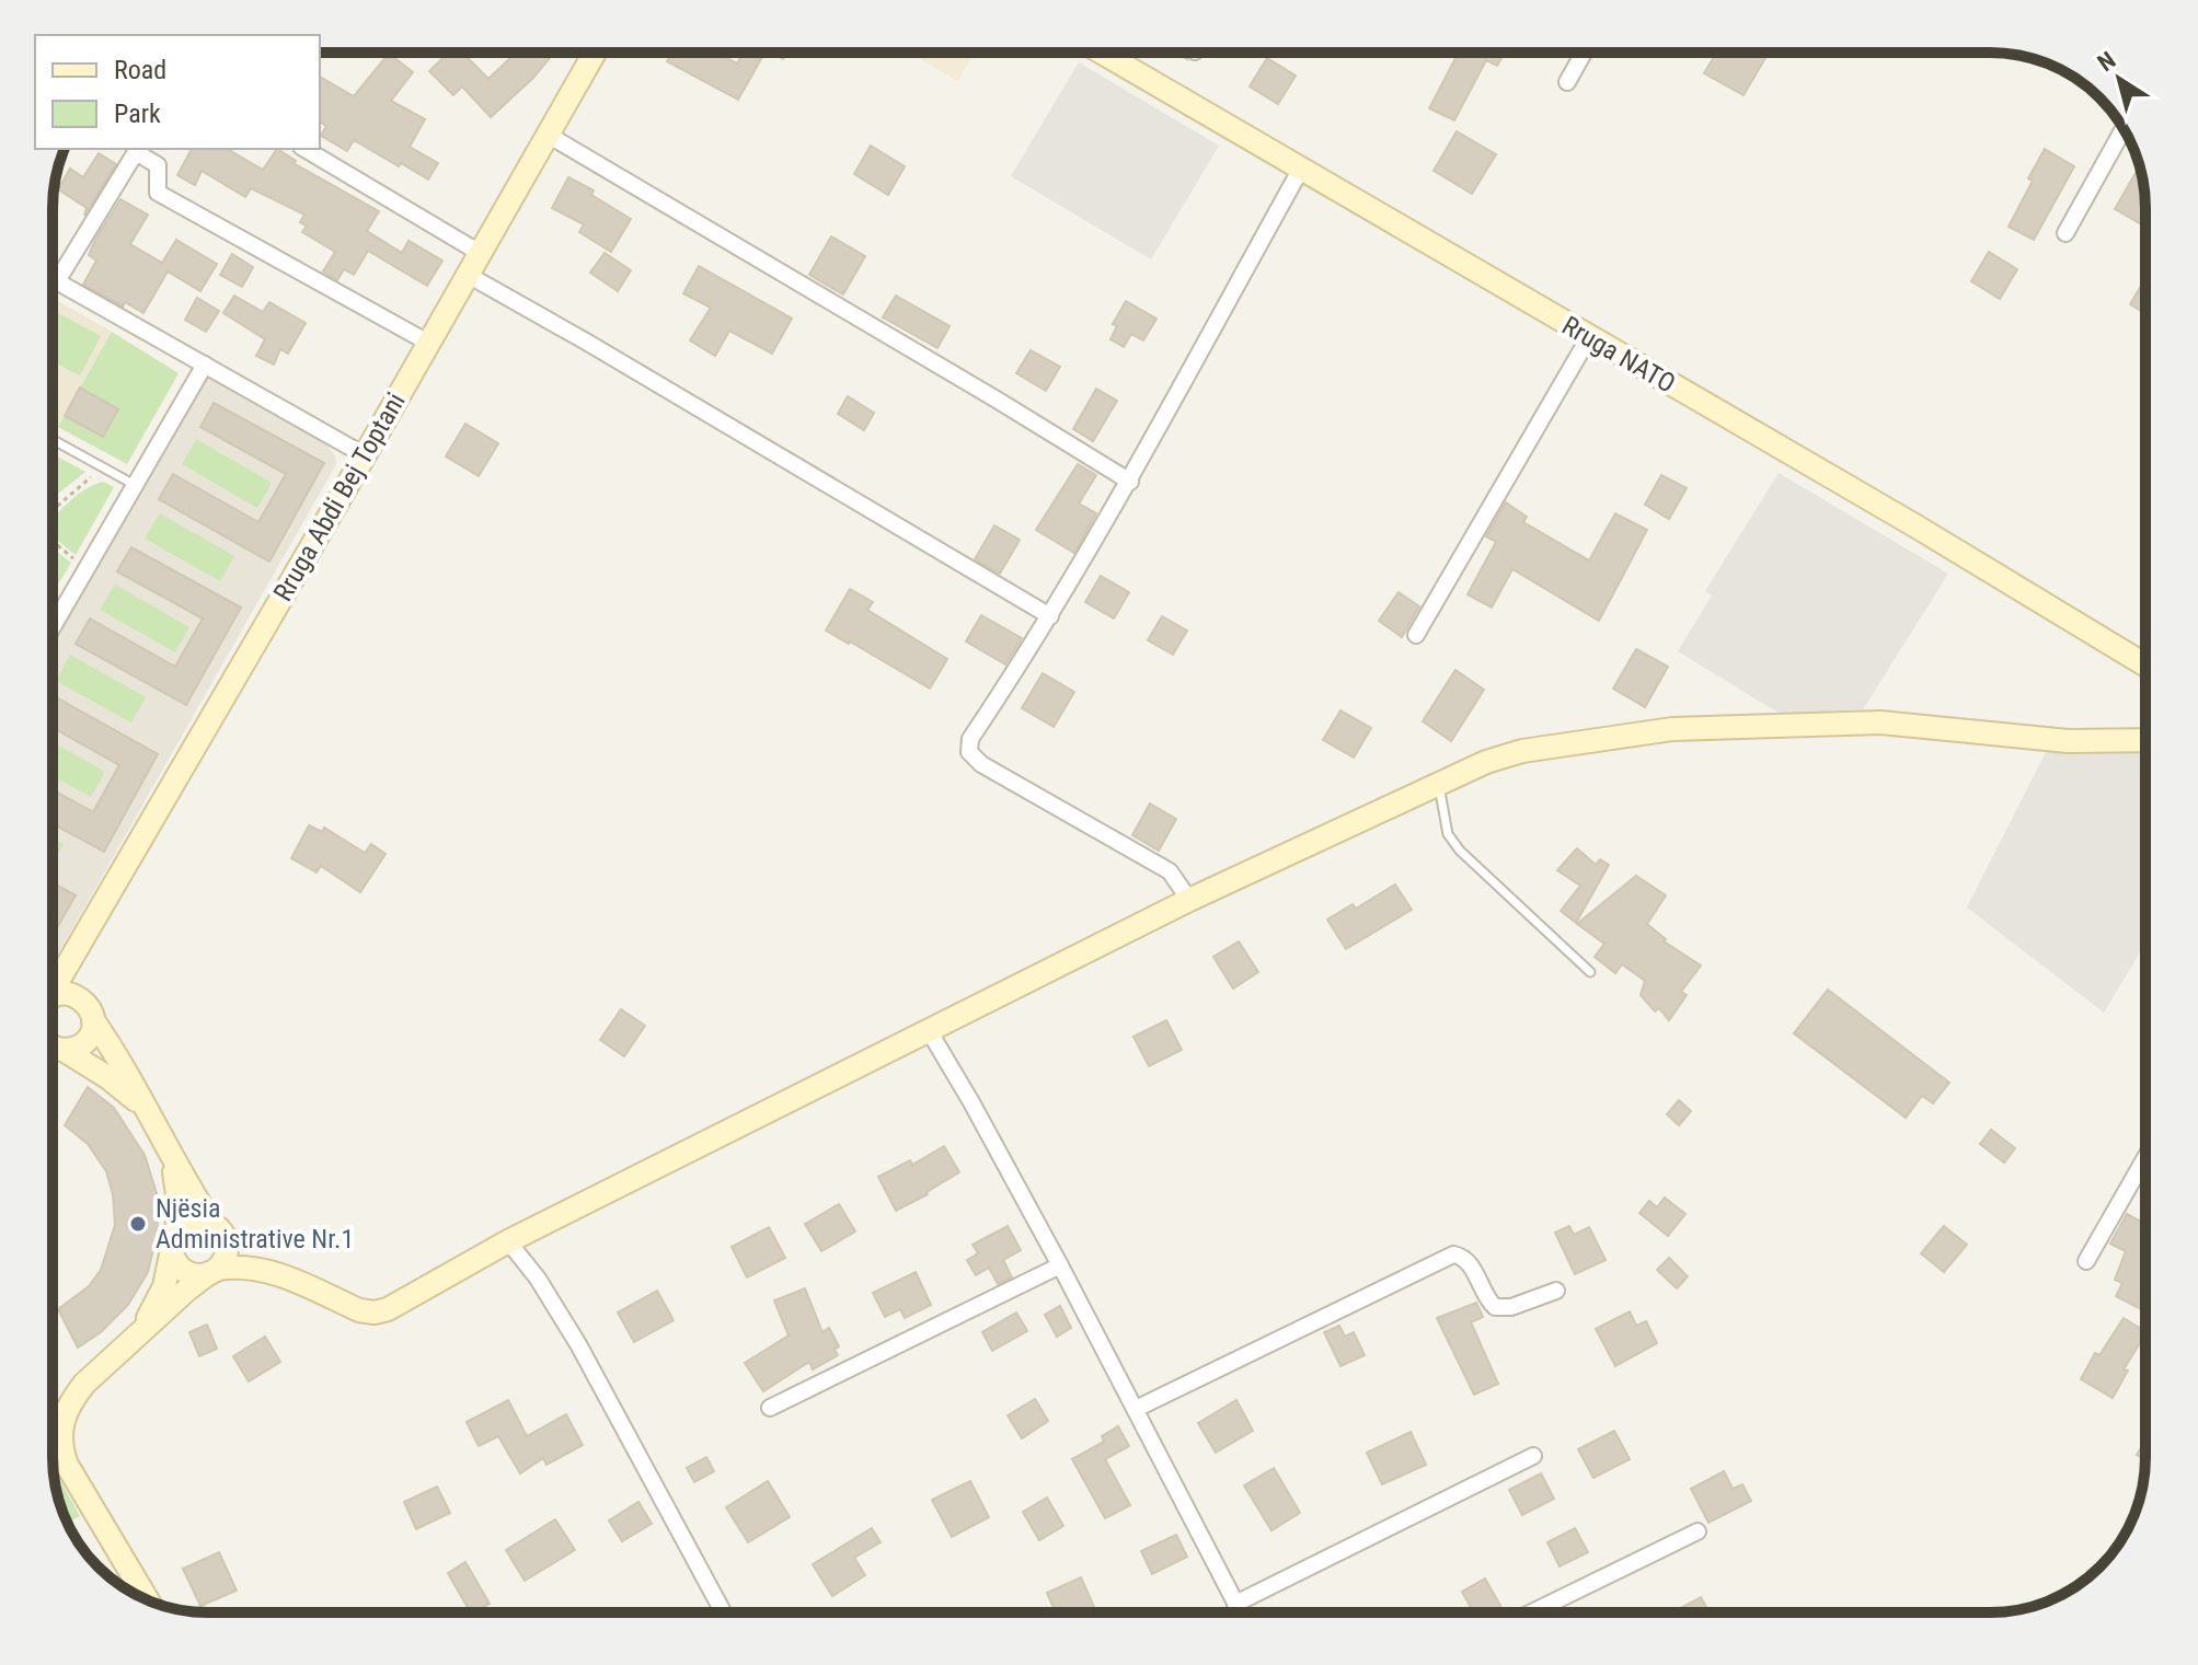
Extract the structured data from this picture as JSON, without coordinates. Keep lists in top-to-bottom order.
{
  "streets": {
    "street": ["Rruga NATO", "Rruga Abdi Bej Toptani"]
  },
  "places": ["Njësia Administrative Nr.1"],
  "legend": ["Road", "Park"],
  "north": "top left"
}
